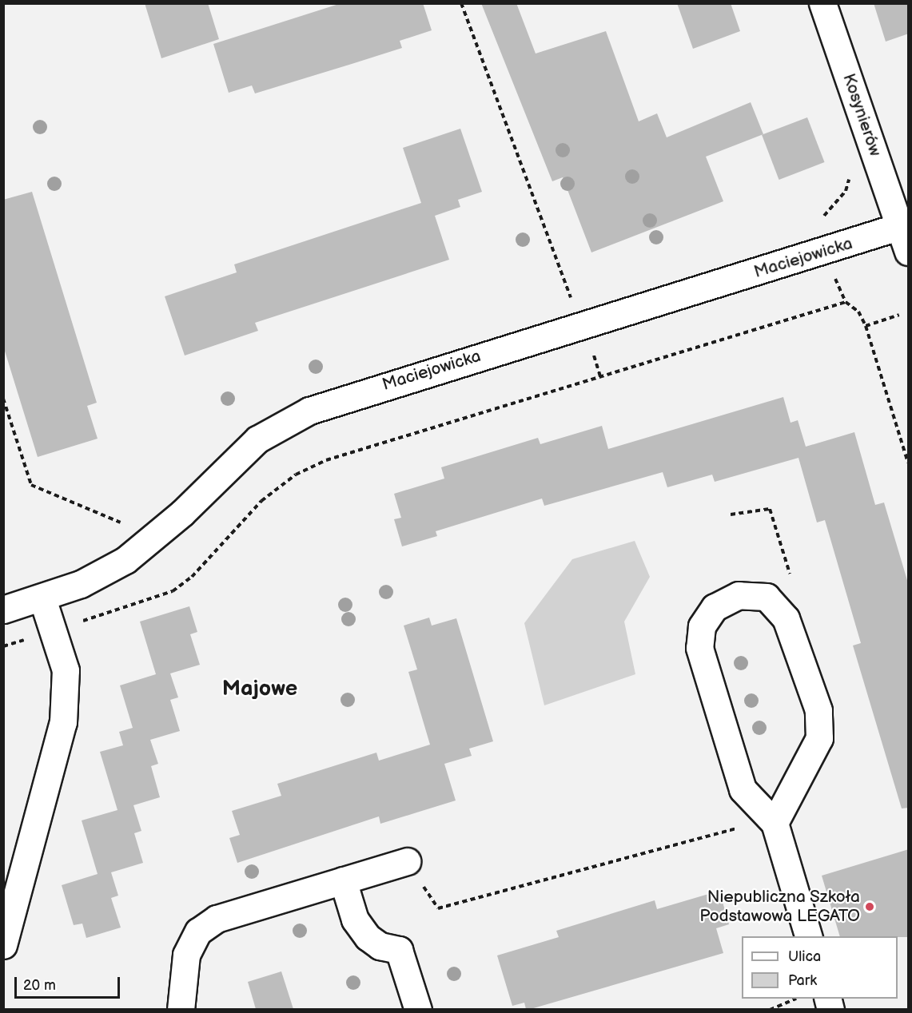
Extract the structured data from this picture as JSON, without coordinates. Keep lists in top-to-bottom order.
{
  "streets": {
    "street": ["Kosynierów", "Maciejowicka"]
  },
  "crossings": [
    ["Kosynierów", "Maciejowicka"]
  ],
  "districts": ["Majowe"],
  "places": ["Niepubliczna Szkoła Podstawowa LEGATO"],
  "legend": ["Ulica", "Park"],
  "scale_bar": "20 m"
}
